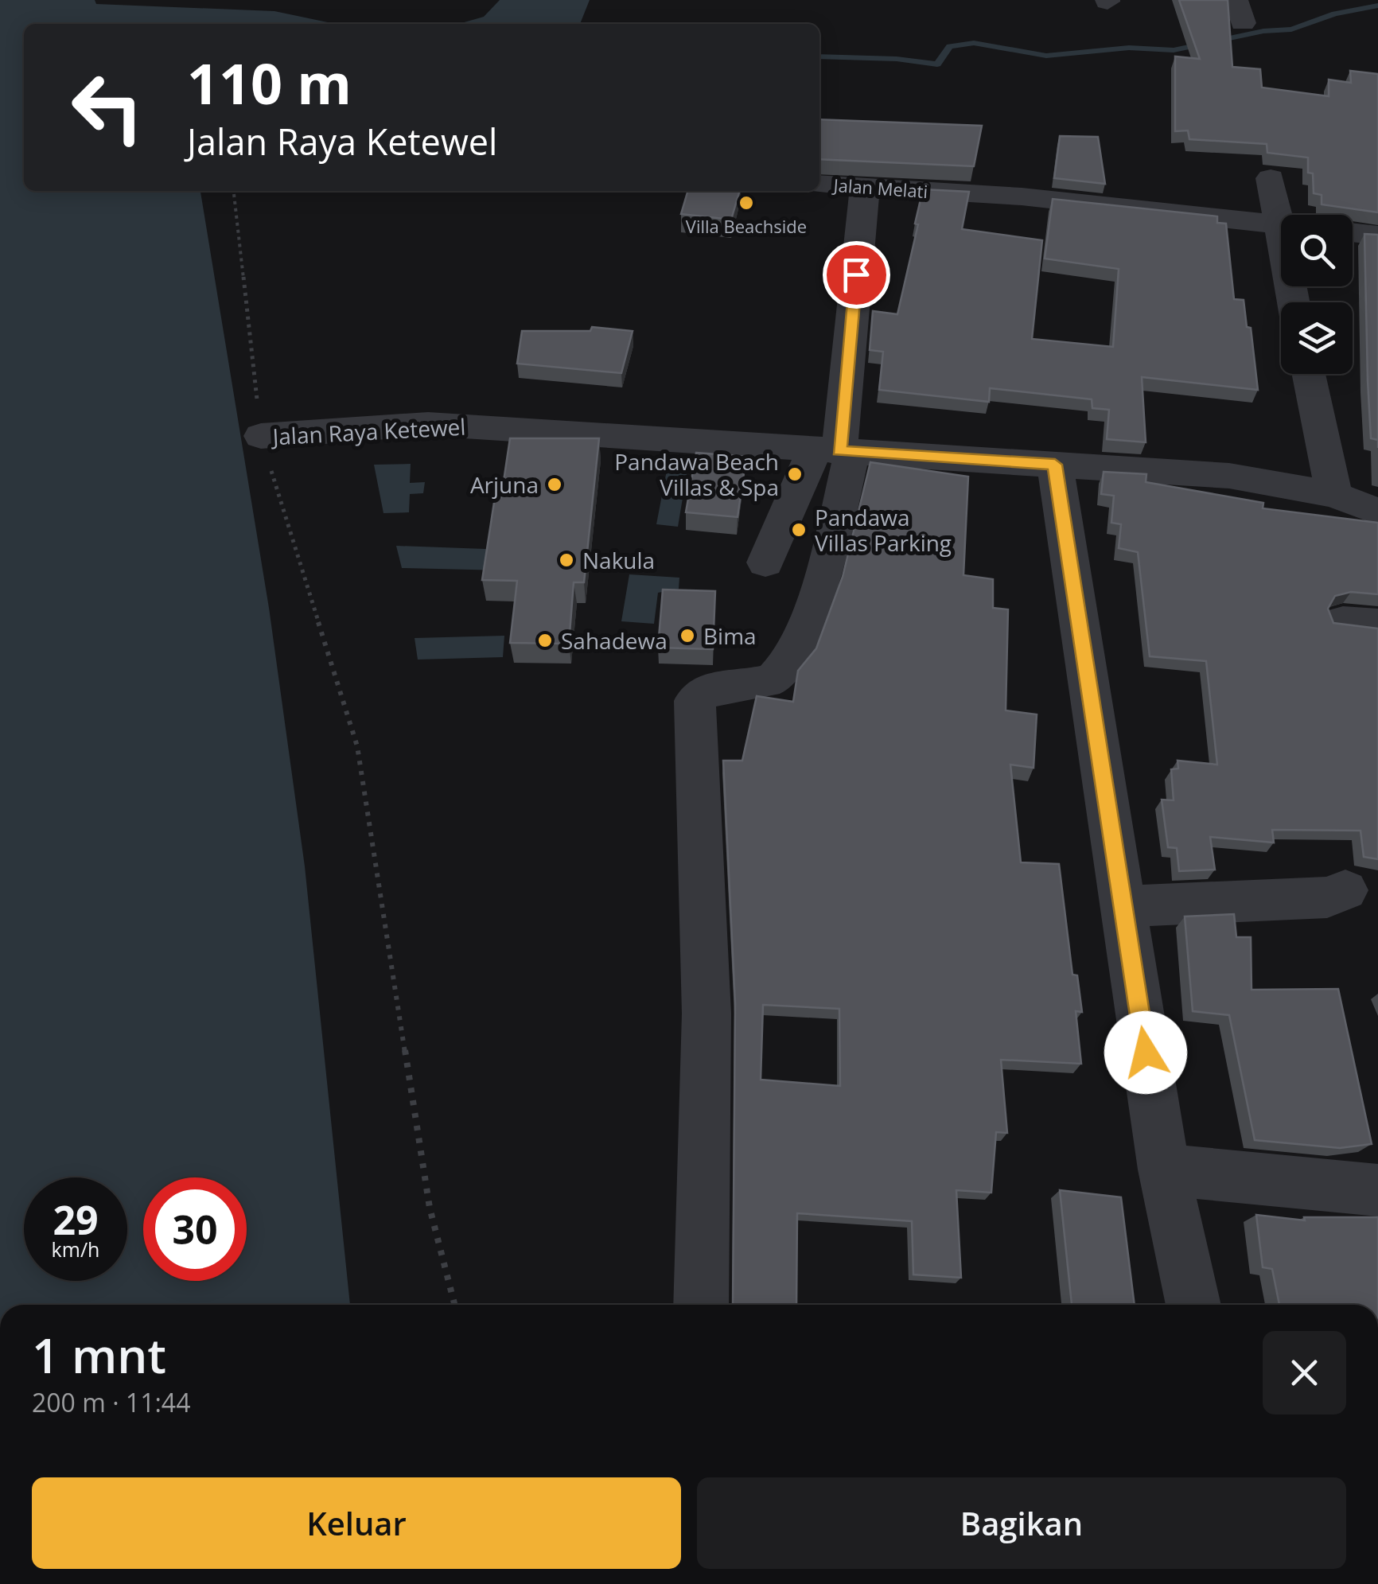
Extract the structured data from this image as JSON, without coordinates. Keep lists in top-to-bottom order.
{
  "streets": {
    "street": ["Jalan Melati", "Jalan Raya Ketewel"]
  },
  "places": [
    "Villa Beachside",
    "Pandawa Beach Villas & Spa",
    "Arjuna",
    "Pandawa Villas Parking",
    "Nakula",
    "Bima",
    "Sahadewa"
  ],
  "page": {
    "turn": ["110 m", "Jalan Raya Ketewel"],
    "speed": "29 km/h",
    "limit": "30",
    "heading": ["1 mnt", "200 m · 11:44"],
    "buttons": ["Keluar", "Bagikan"]
  }
}
